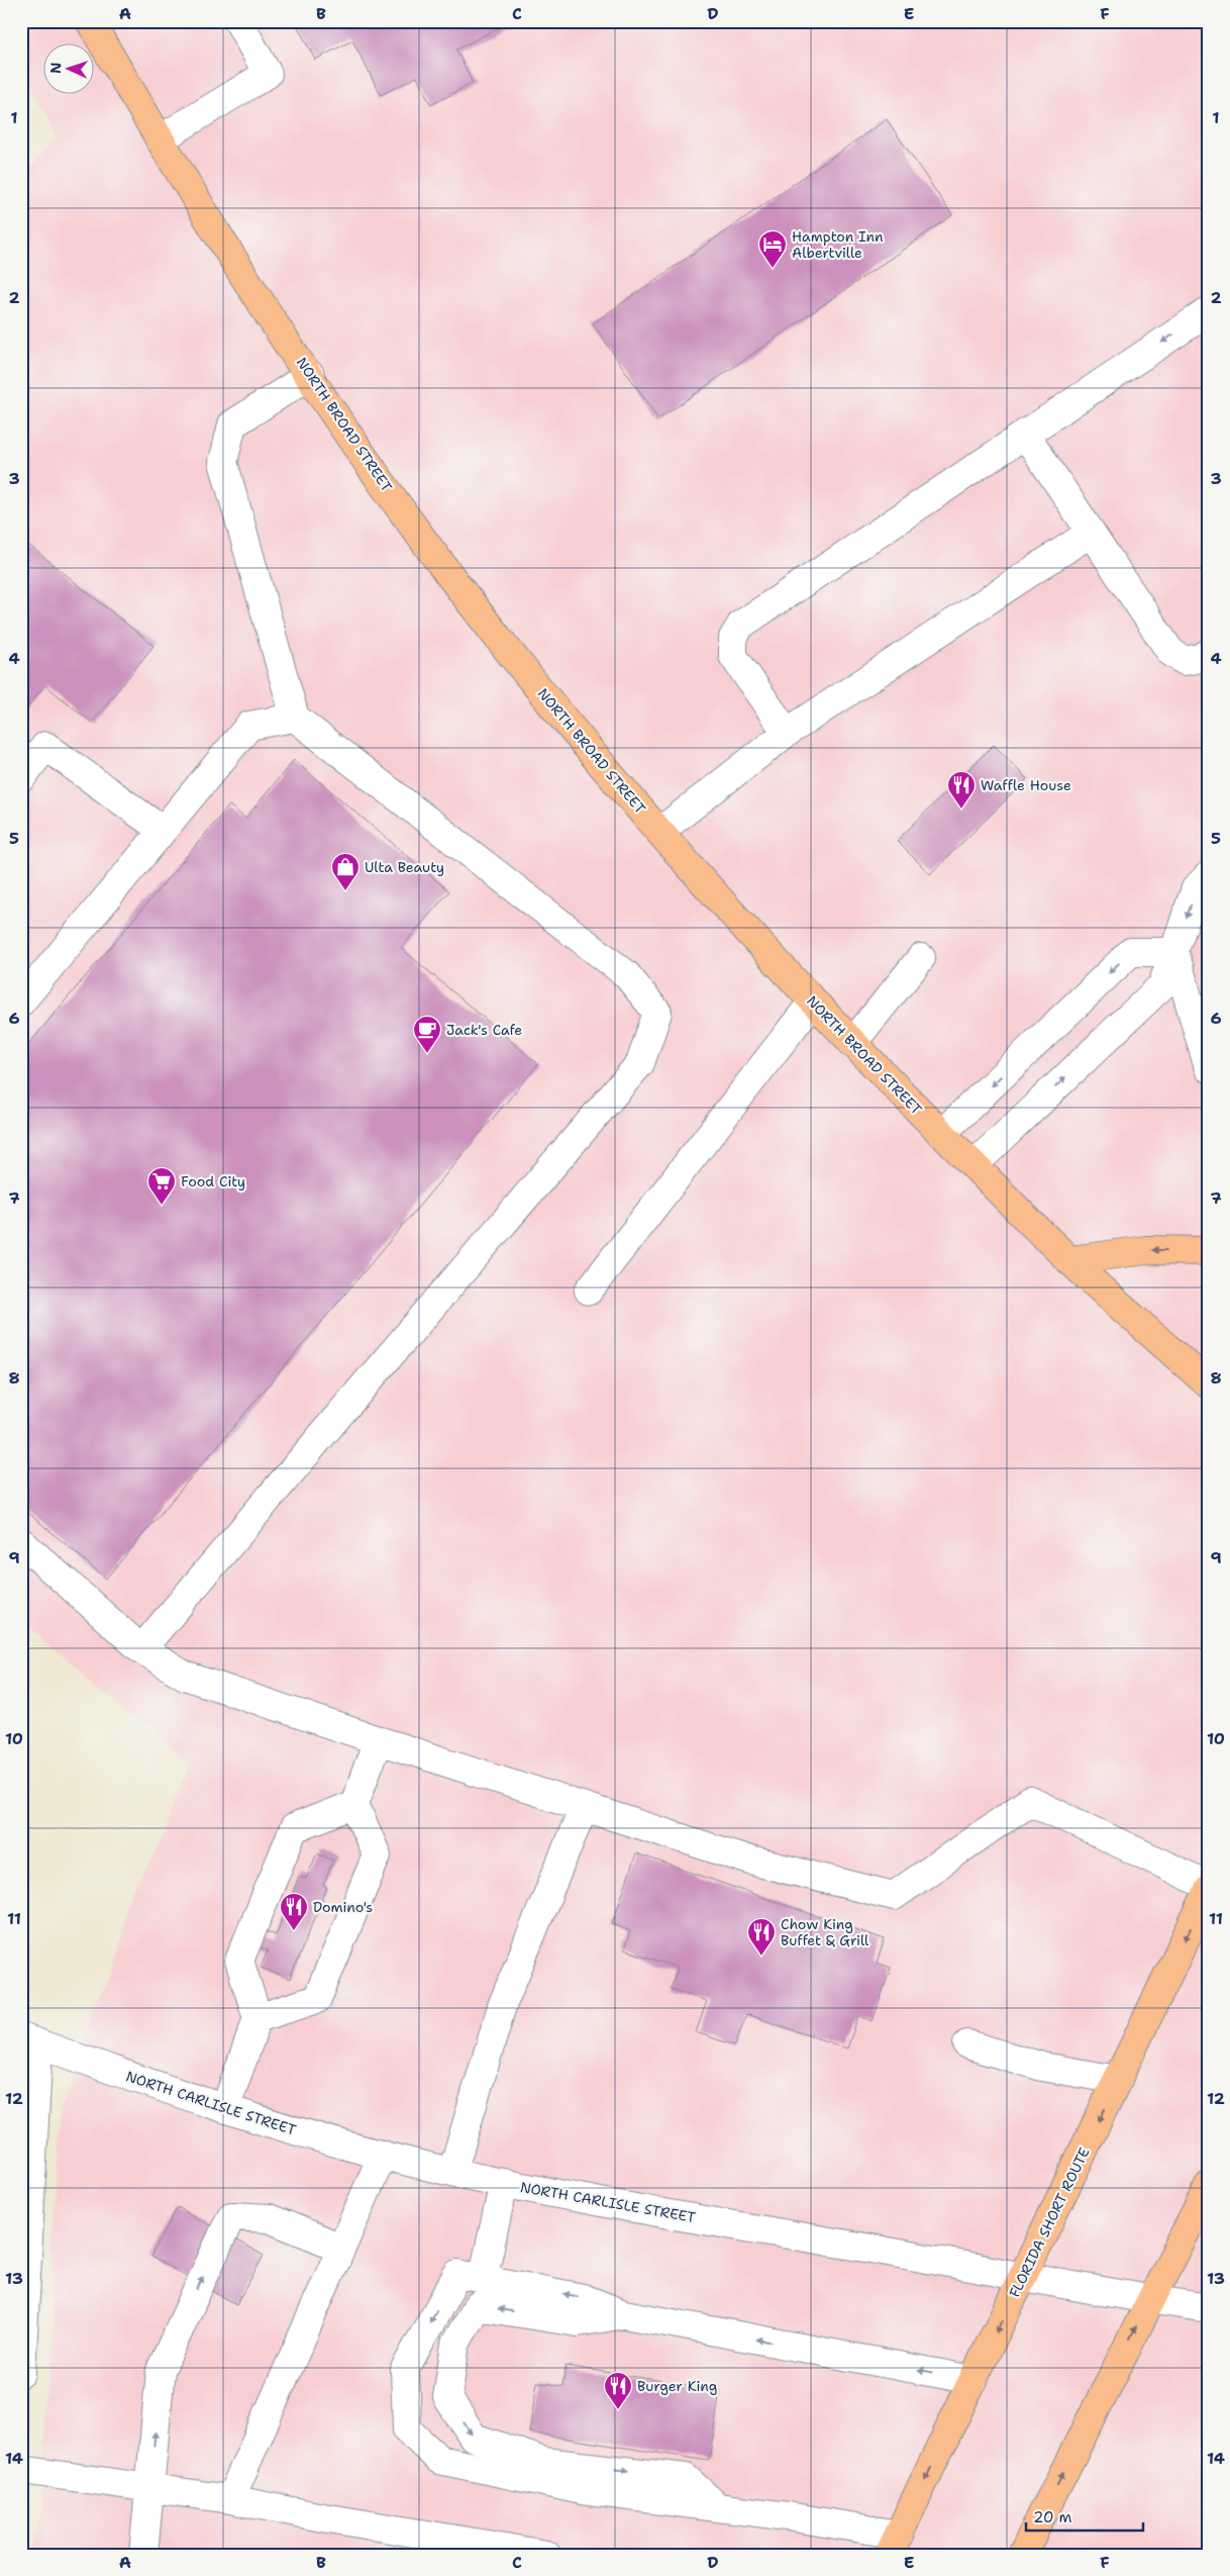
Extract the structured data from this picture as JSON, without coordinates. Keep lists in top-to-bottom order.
{
  "streets": {
    "main road": ["NORTH BROAD STREET", "FLORIDA SHORT ROUTE"],
    "street": ["NORTH CARLISLE STREET"]
  },
  "crossings": [
    ["NORTH CARLISLE STREET", "FLORIDA SHORT ROUTE"]
  ],
  "places": {
    "hotel": ["Hampton Inn Albertville"],
    "restaurant": [
      "Waffle House",
      "Domino's",
      "Chow King Buffet & Grill",
      "Burger King"
    ],
    "shop": ["Ulta Beauty"],
    "cafe": ["Jack's Cafe"],
    "supermarket": ["Food City"]
  },
  "scale_bar": "20 m",
  "north": "left",
  "grid": {
    "columns": [
      "A",
      "B",
      "C",
      "D",
      "E",
      "F"
    ],
    "rows": [
      "1",
      "2",
      "3",
      "4",
      "5",
      "6",
      "7",
      "8",
      "9",
      "10",
      "11",
      "12",
      "13",
      "14"
    ]
  }
}
